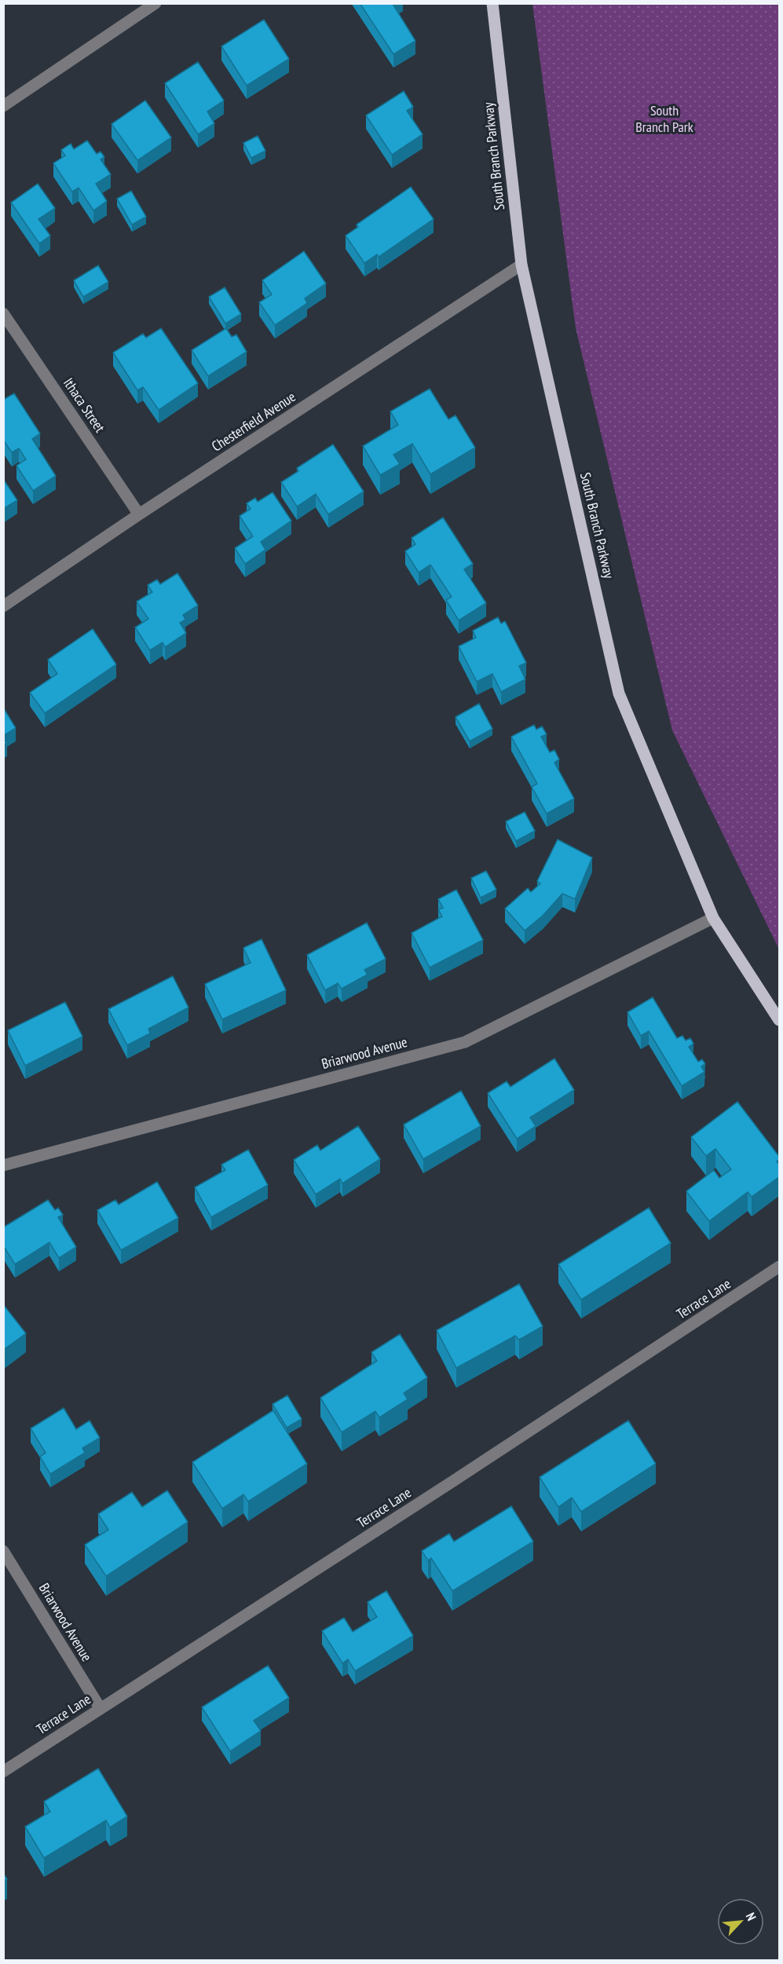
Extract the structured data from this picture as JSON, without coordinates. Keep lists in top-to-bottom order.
{
  "streets": {
    "main road": ["South Branch Parkway"],
    "street": [
      "Ithaca Street",
      "Chesterfield Avenue",
      "Briarwood Avenue",
      "Terrace Lane"
    ]
  },
  "crossings": [
    ["South Branch Parkway", "Chesterfield Avenue"],
    ["South Branch Parkway", "Briarwood Avenue"],
    ["Ithaca Street", "Chesterfield Avenue"],
    ["Briarwood Avenue", "Terrace Lane"]
  ],
  "parks": ["South Branch Park"],
  "north": "top right"
}
